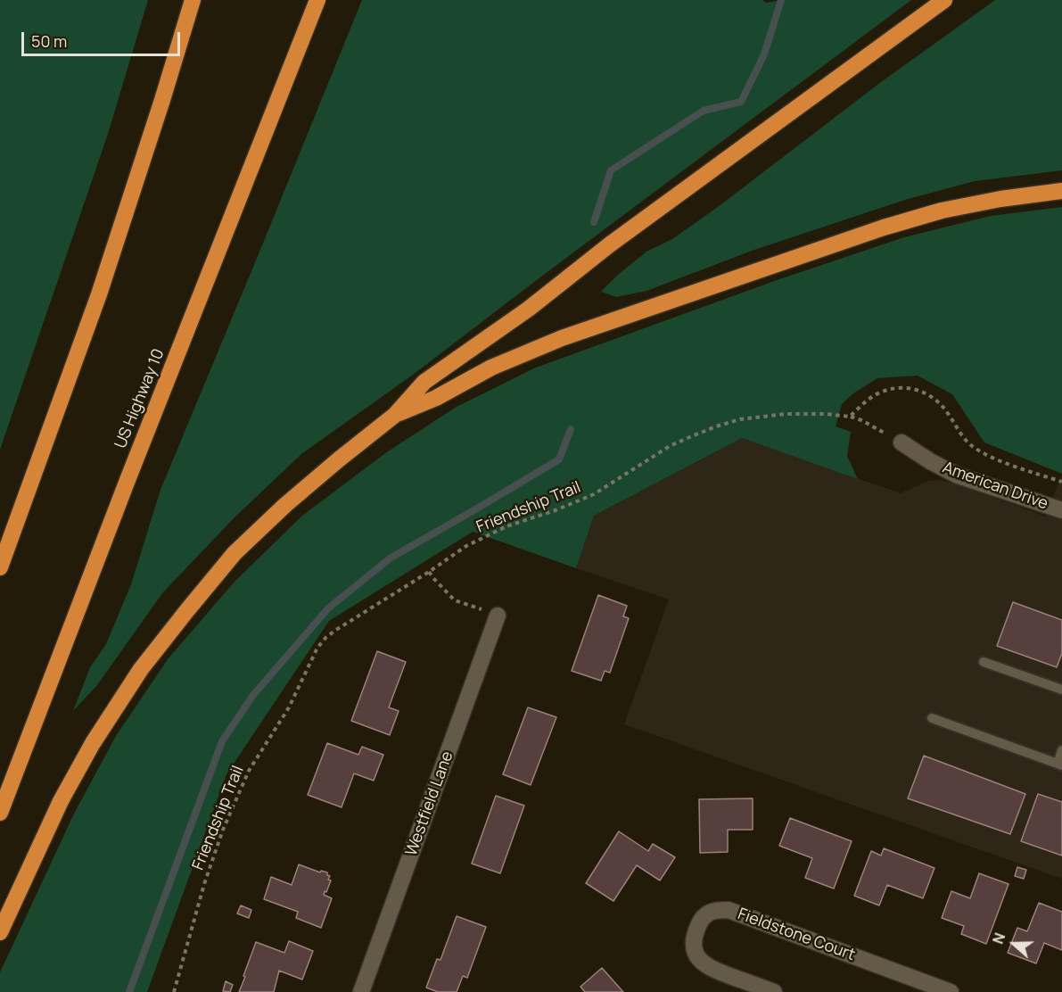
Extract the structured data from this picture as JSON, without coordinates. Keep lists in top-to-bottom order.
{
  "streets": {
    "highway": ["US Highway 10"],
    "street": ["American Drive", "Westfield Lane", "Fieldstone Court"],
    "path": ["Friendship Trail"]
  },
  "crossings": [
    ["American Drive", "Friendship Trail"]
  ],
  "scale_bar": "50 m",
  "north": "left"
}
